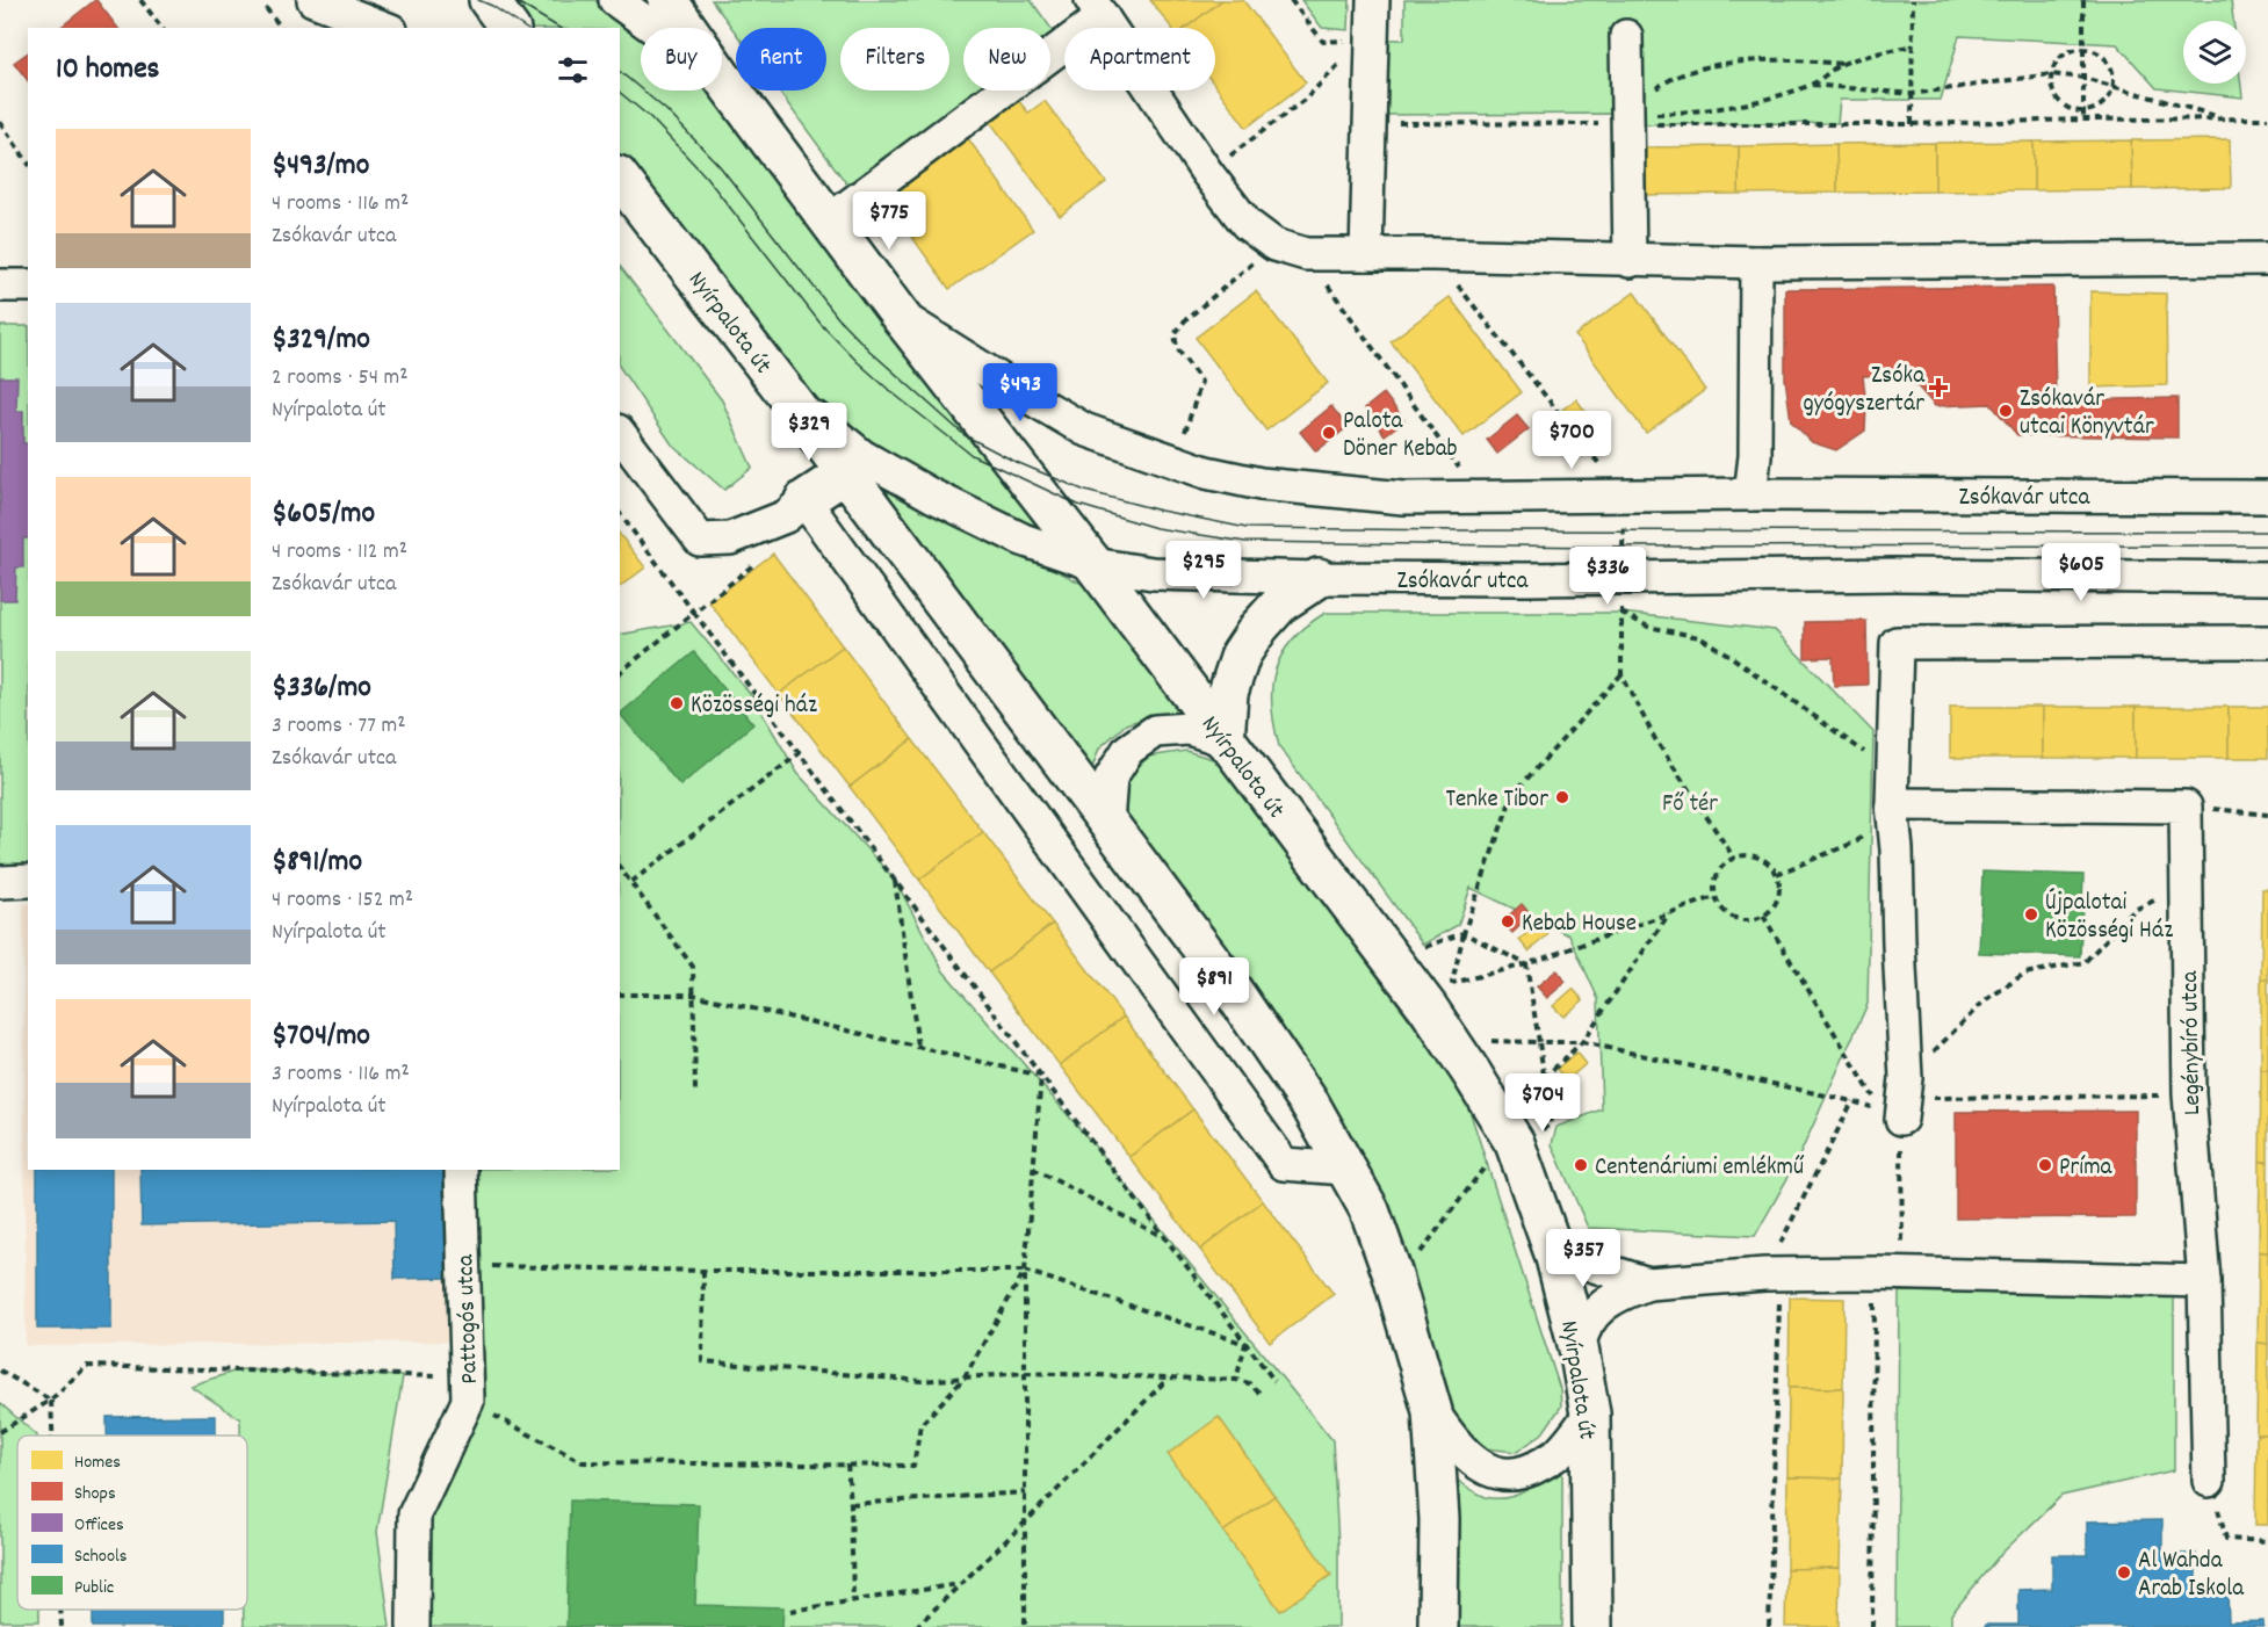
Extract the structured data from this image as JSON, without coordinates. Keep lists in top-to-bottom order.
{
  "streets": {
    "main road": ["Nyírpalota út"],
    "street": ["Zsókavár utca", "Legénybíró utca", "Pattogós utca"]
  },
  "crossings": [
    ["Nyírpalota út", "Zsókavár utca"]
  ],
  "parks": ["Fő tér"],
  "places": {
    "health": ["Zsóka gyógyszertár"],
    "other": [
      "Zsókavár utcai Könyvtár",
      "Palota Döner Kebab",
      "Közösségi ház",
      "Tenke Tibor",
      "Újpalotai Közösségi Ház",
      "Kebab House",
      "Centenáriumi emlékmű",
      "Príma",
      "Al Wahda Arab Iskola"
    ]
  },
  "legend": [
    "Homes",
    "Shops",
    "Offices",
    "Schools",
    "Public"
  ],
  "page": {
    "chip": [
      "Buy",
      "Rent",
      "Filters",
      "New",
      "Apartment"
    ],
    "heading": "10 homes",
    "list": [
      {
        "name": "$493/mo",
        "note": "4 rooms · 116 m² · Zsókavár utca"
      },
      {
        "name": "$329/mo",
        "note": "2 rooms · 54 m² · Nyírpalota út"
      },
      {
        "name": "$605/mo",
        "note": "4 rooms · 112 m² · Zsókavár utca"
      },
      {
        "name": "$336/mo",
        "note": "3 rooms · 77 m² · Zsókavár utca"
      },
      {
        "name": "$891/mo",
        "note": "4 rooms · 152 m² · Nyírpalota út"
      },
      {
        "name": "$704/mo",
        "note": "3 rooms · 116 m² · Nyírpalota út"
      }
    ],
    "price": [
      "$775",
      "$493",
      "$329",
      "$700",
      "$295",
      "$605",
      "$336",
      "$891",
      "$704",
      "$357"
    ]
  }
}
